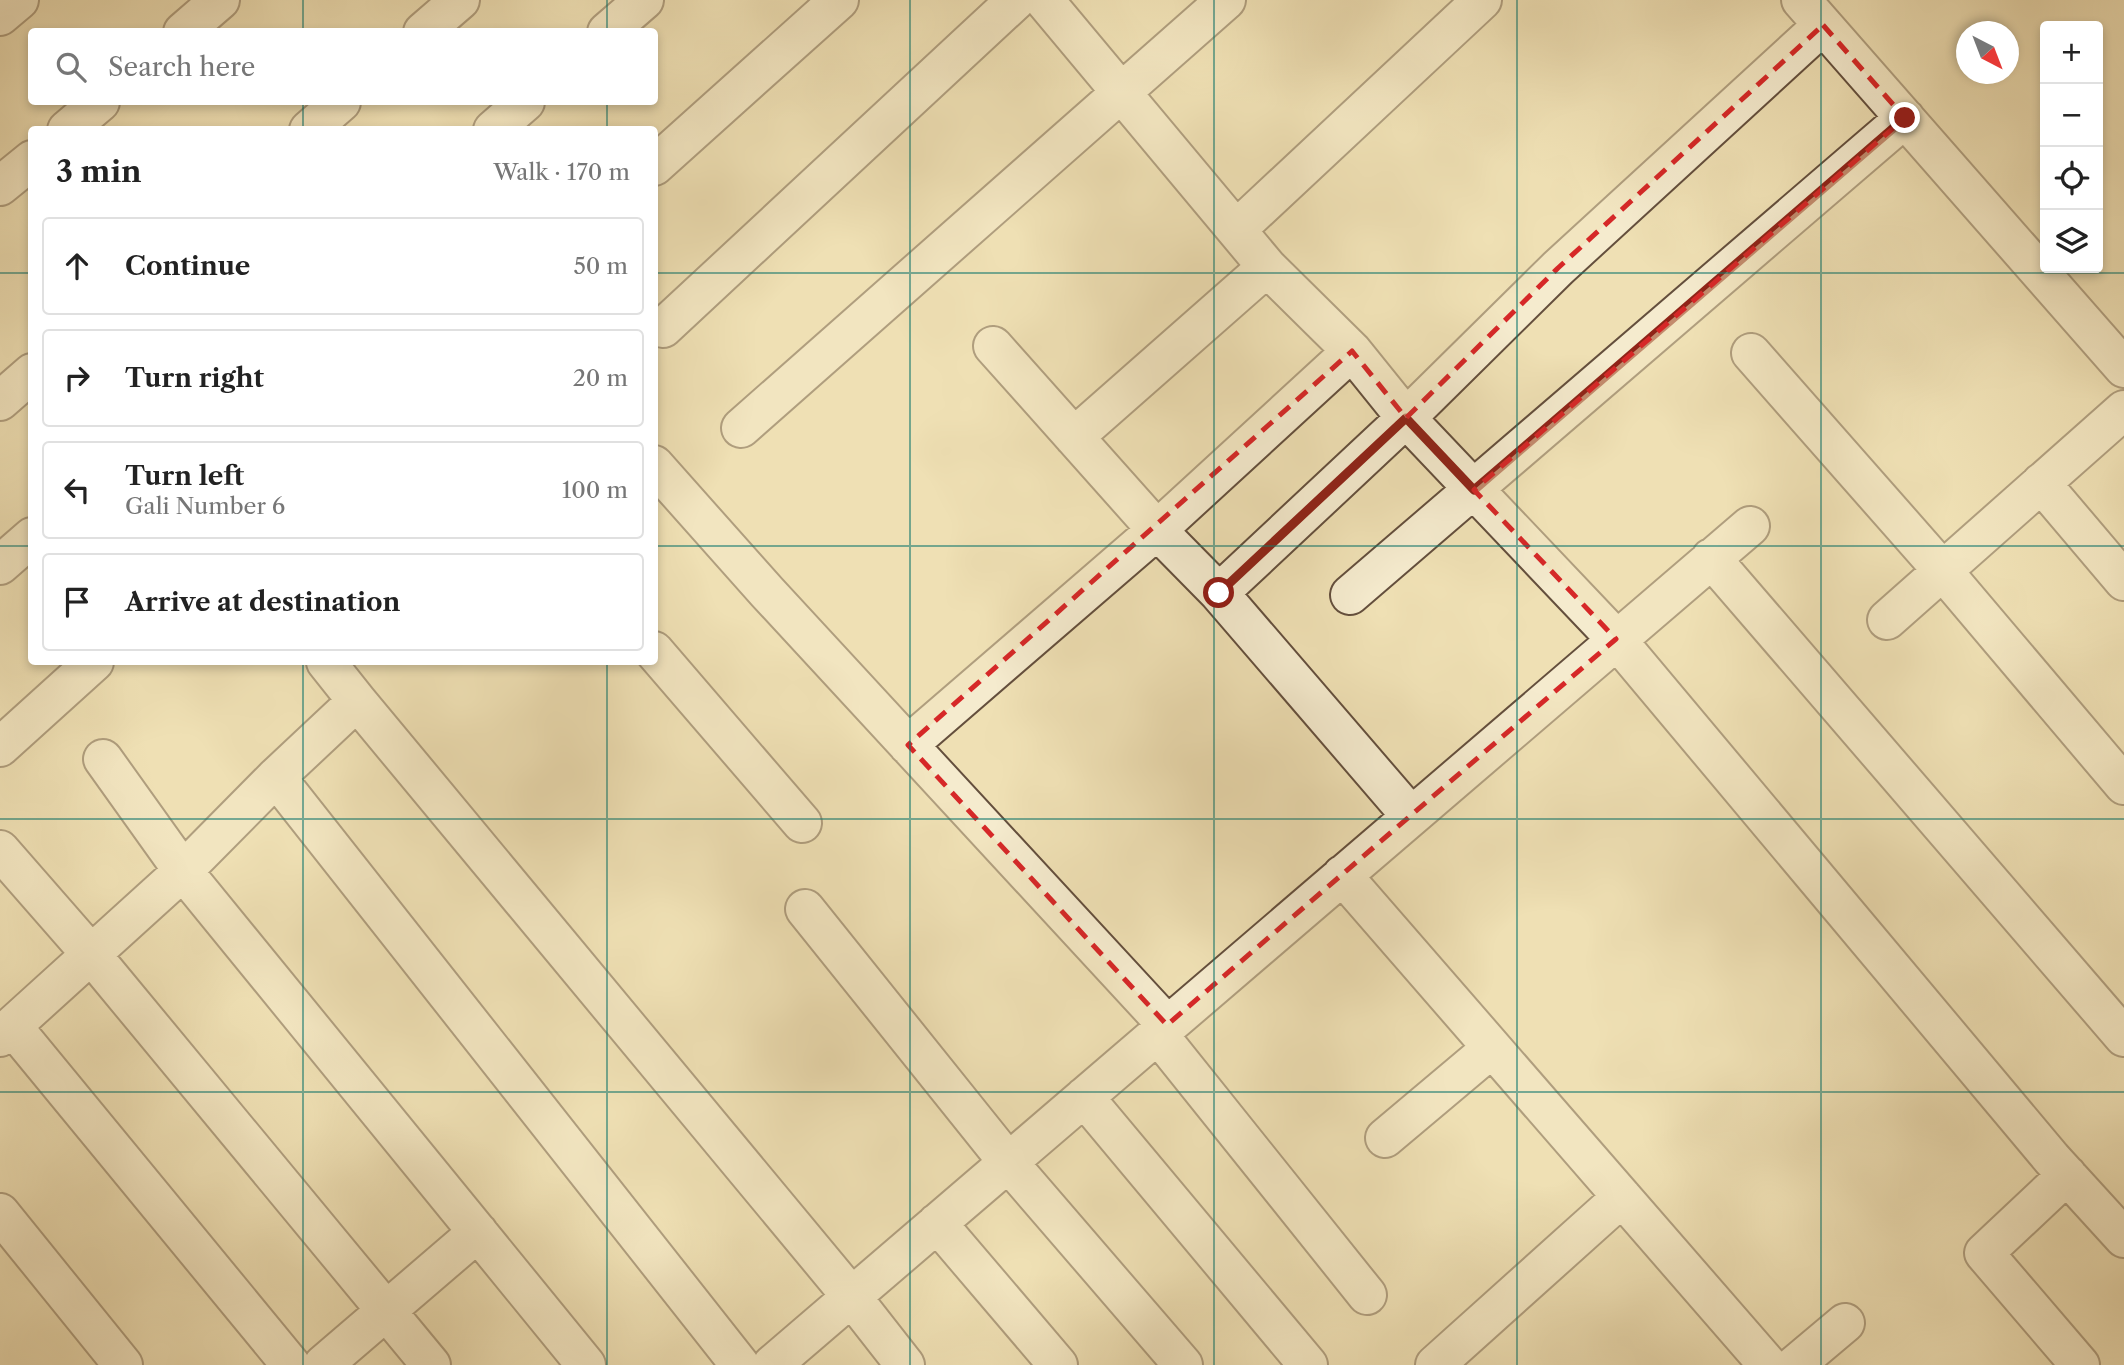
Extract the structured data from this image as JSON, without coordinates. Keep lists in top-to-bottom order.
{
  "north": "bottom right",
  "page": {
    "map_buttons": ["+", "−"],
    "search": "Search here",
    "heading": ["3 min", "Walk · 170 m"],
    "list": [
      ["Continue", "50 m"],
      ["Turn right", "20 m"],
      ["Turn left", "Gali Number 6", "100 m"],
      "Arrive at destination"
    ]
  }
}
